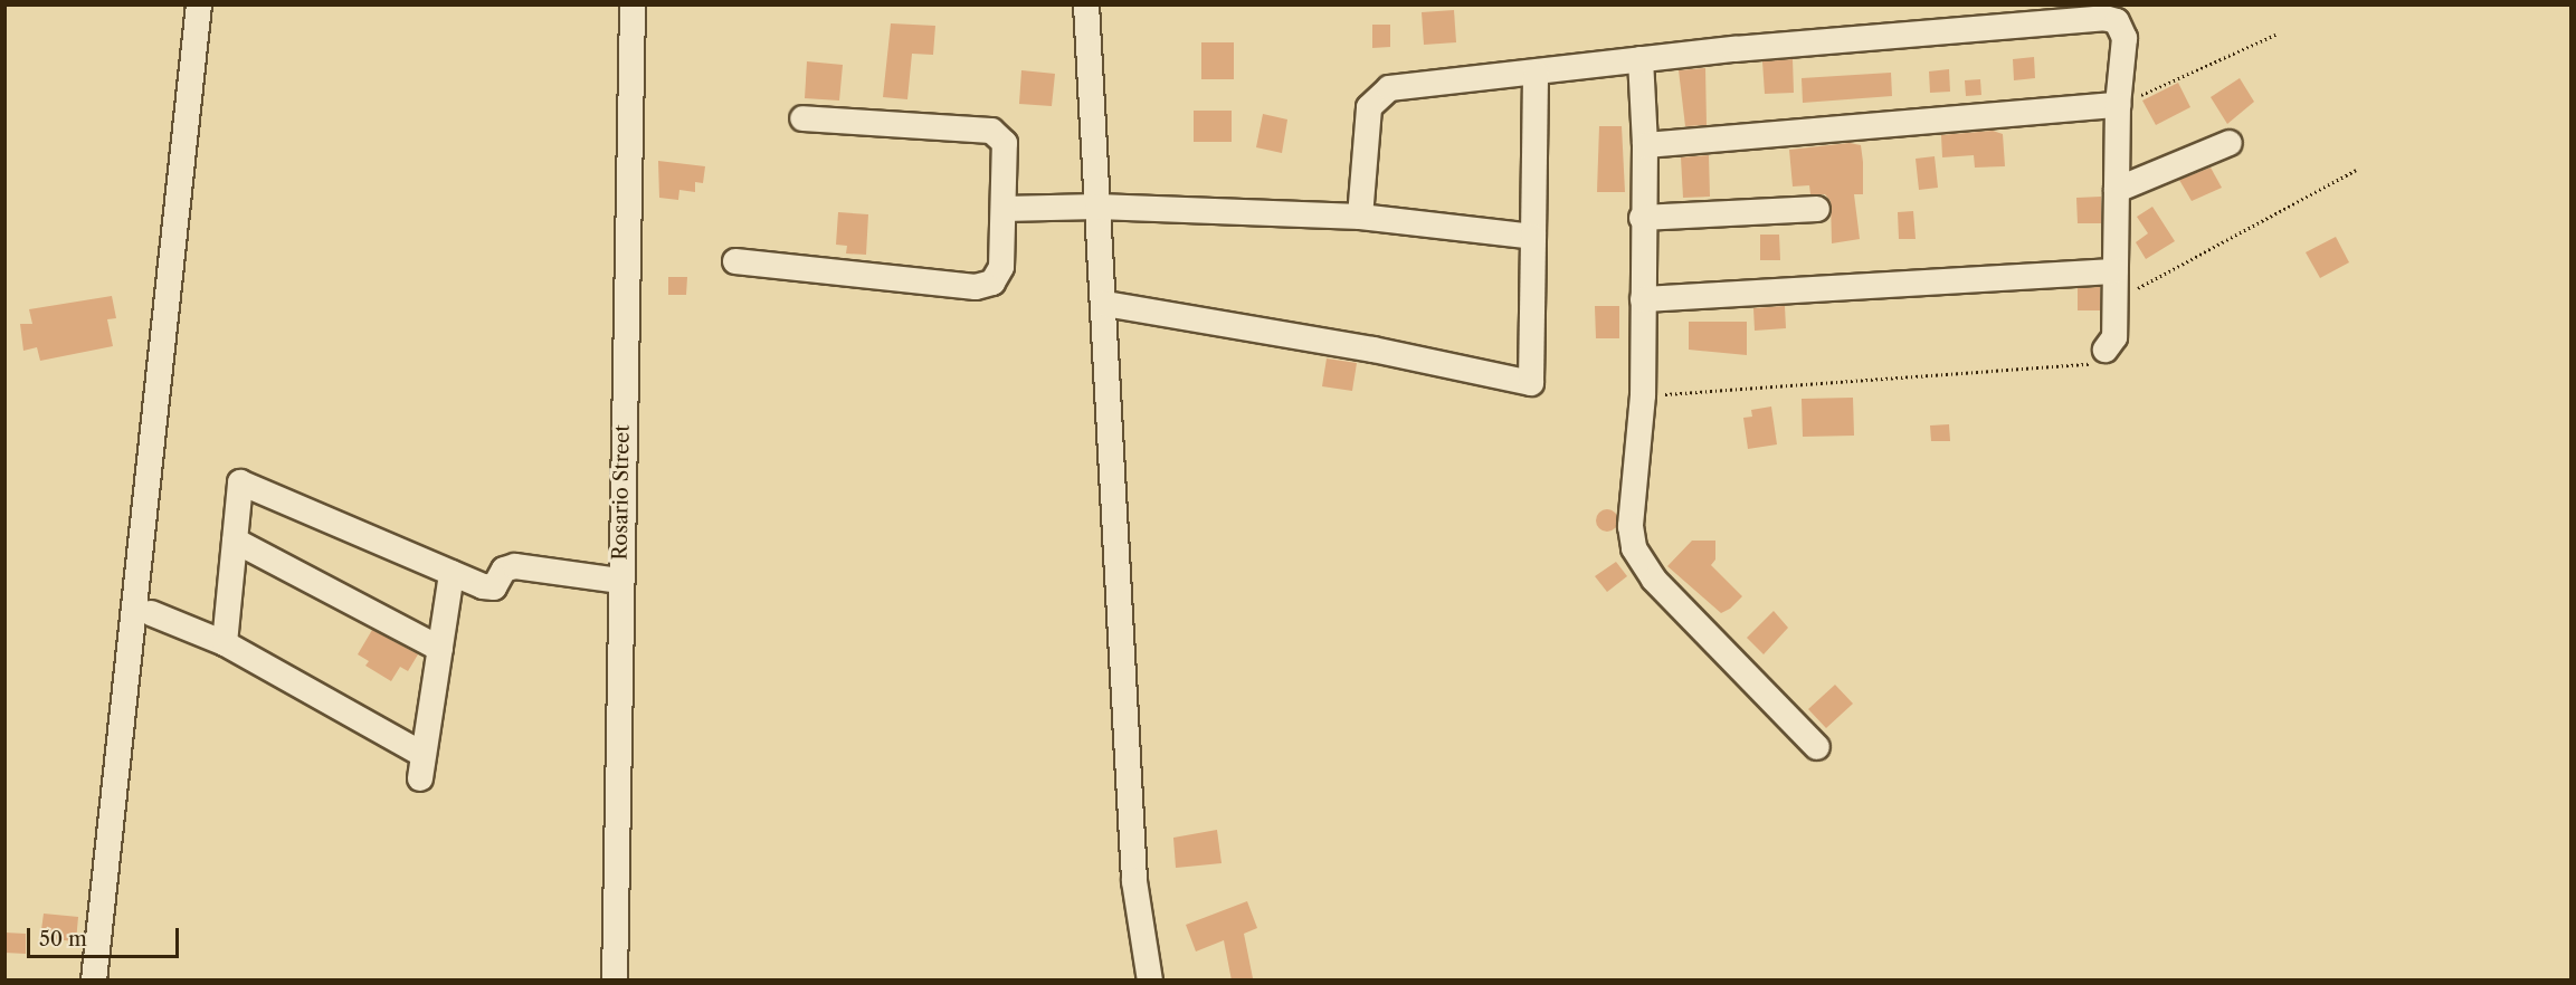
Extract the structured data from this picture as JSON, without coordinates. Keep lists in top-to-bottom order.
{
  "streets": {
    "street": ["Rosario Street"]
  },
  "scale_bar": "50 m"
}
